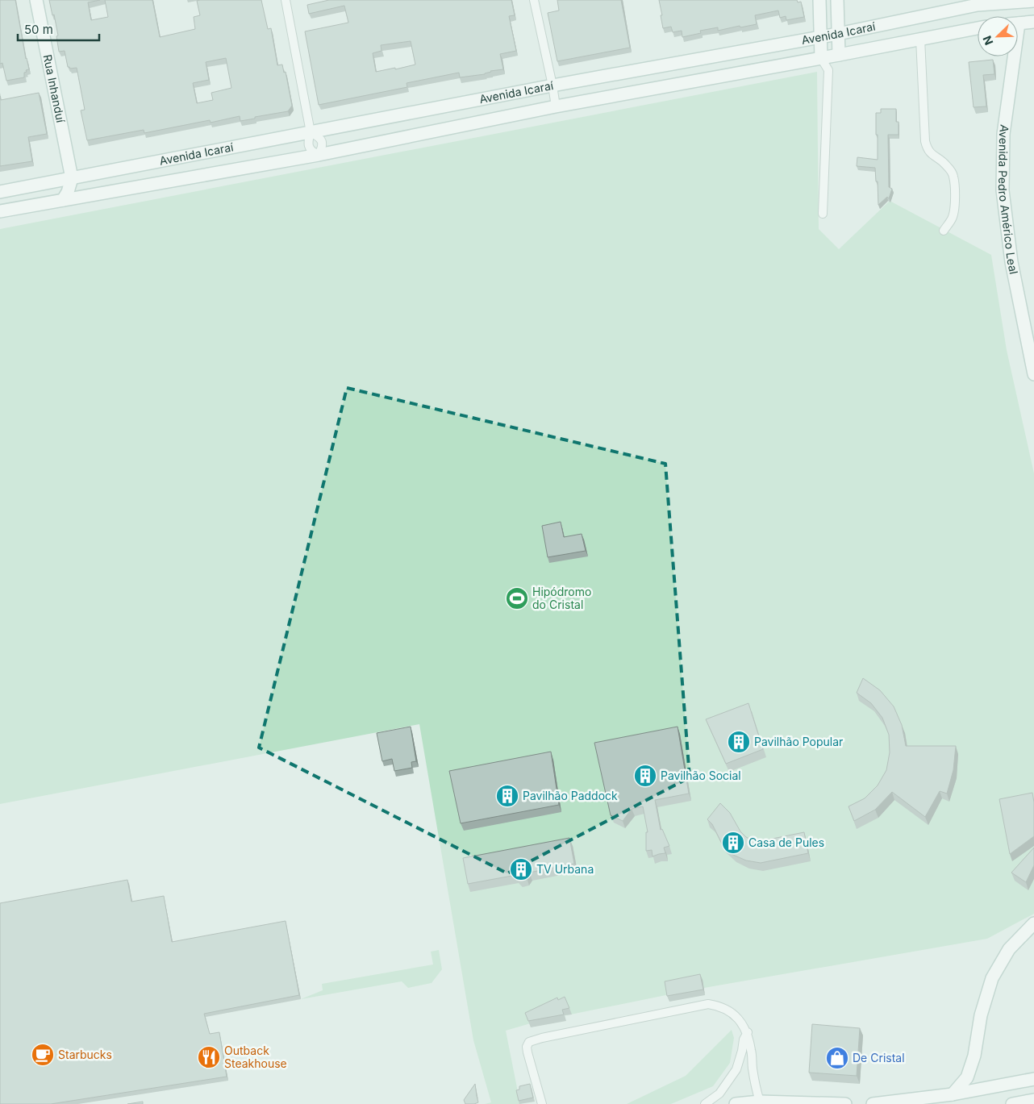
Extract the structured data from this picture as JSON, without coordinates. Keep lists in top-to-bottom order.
{
  "streets": {
    "main road": ["Avenida Icaraí", "Rua Inhanduí", "Avenida Pedro Américo Leal"]
  },
  "crossings": [
    ["Avenida Icaraí", "Rua Inhanduí"]
  ],
  "places": {
    "sports": ["Hipódromo do Cristal"],
    "building": [
      "Pavilhão Popular",
      "Pavilhão Social",
      "Pavilhão Paddock",
      "Casa de Pules",
      "TV Urbana"
    ],
    "cafe": ["Starbucks"],
    "restaurant": ["Outback Steakhouse"],
    "shop": ["De Cristal"]
  },
  "scale_bar": "50 m",
  "north": "bottom left"
}
